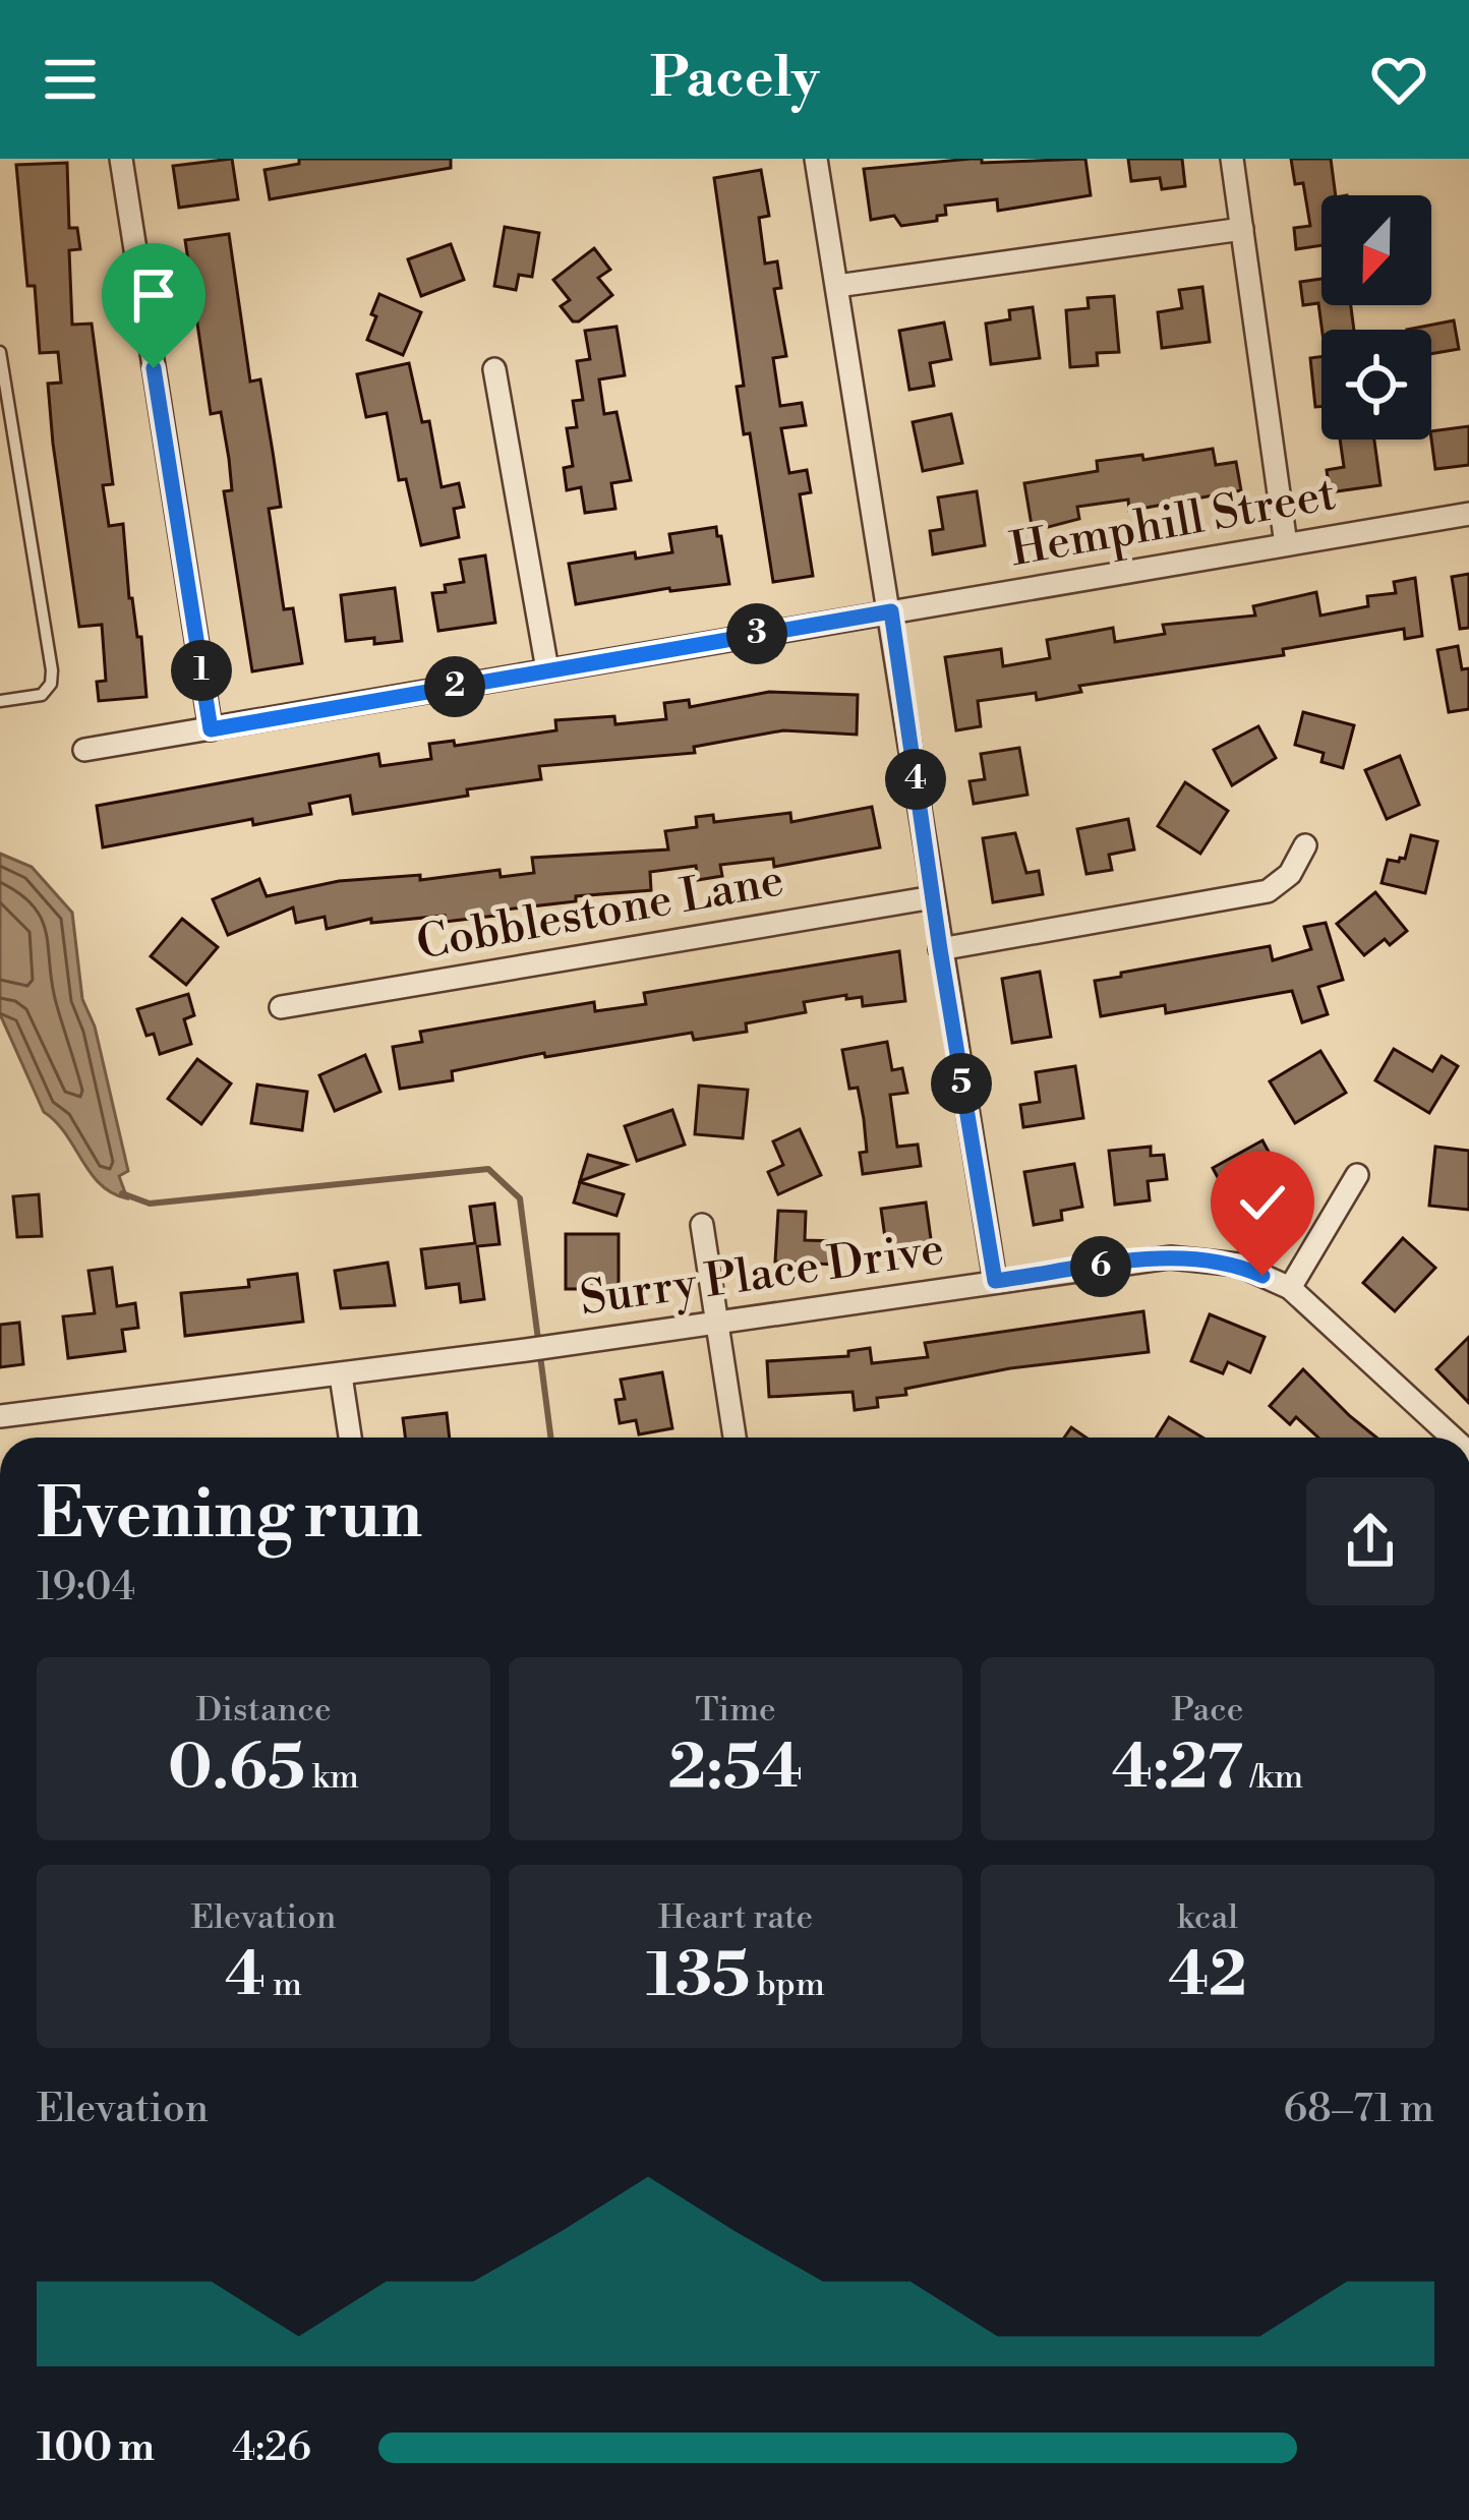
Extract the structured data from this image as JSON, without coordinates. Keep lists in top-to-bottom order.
{
  "streets": {
    "street": ["Hemphill Street", "Cobblestone Lane", "Surry Place Drive"]
  },
  "north": "bottom",
  "page": {
    "header": "Pacely",
    "pins": [
      "3",
      "1",
      "2",
      "4",
      "5",
      "6"
    ],
    "heading": ["Evening run", "19:04"],
    "stats": [
      ["Distance", "0.65 km"],
      ["Time", "2:54"],
      ["Pace", "4:27 /km"],
      ["Elevation", "4 m"],
      ["Heart rate", "135 bpm"],
      ["kcal", "42"]
    ],
    "chart": ["Elevation", "68–71 m"],
    "list": [
      {
        "name": "100 m",
        "note": "4:26"
      }
    ]
  }
}
